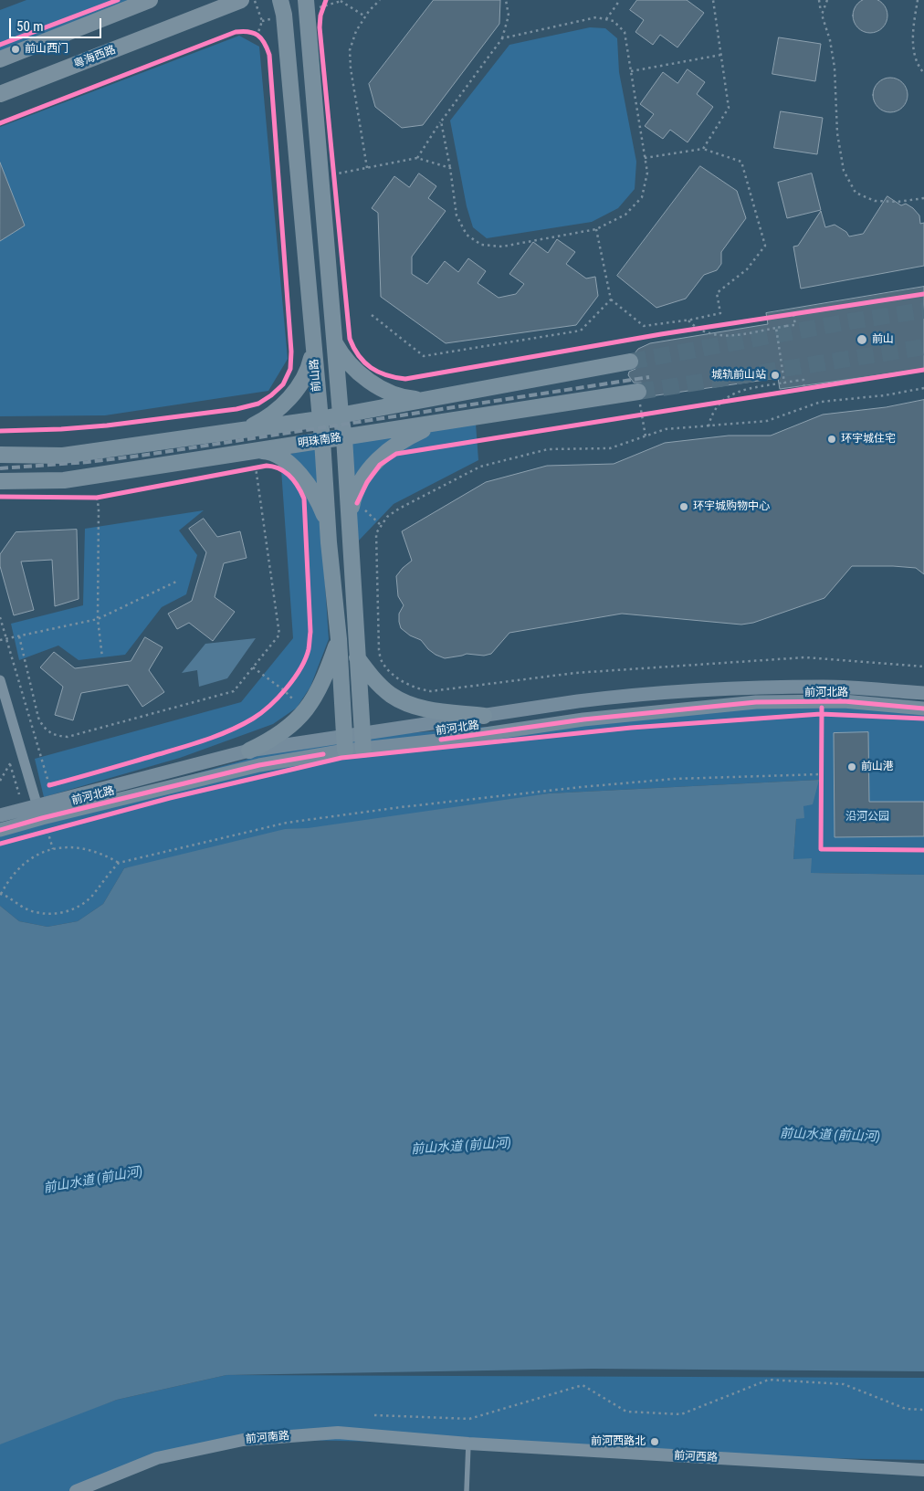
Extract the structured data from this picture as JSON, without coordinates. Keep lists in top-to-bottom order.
{
  "streets": {
    "highway": ["粤海西路"],
    "main road": ["前山路", "明珠南路", "前河北路"],
    "street": ["前河南路", "前河西路"]
  },
  "crossings": [
    ["前山路", "明珠南路"],
    ["前山路", "前河北路"],
    ["前河南路", "前河西路"]
  ],
  "water": ["前山水道 (前山河)"],
  "parks": ["沿河公园"],
  "places": [
    "前山西门",
    "前山",
    "城轨前山站",
    "环宇城住宅",
    "环宇城购物中心",
    "前山港",
    "前河西路北"
  ],
  "scale_bar": "50 m"
}
